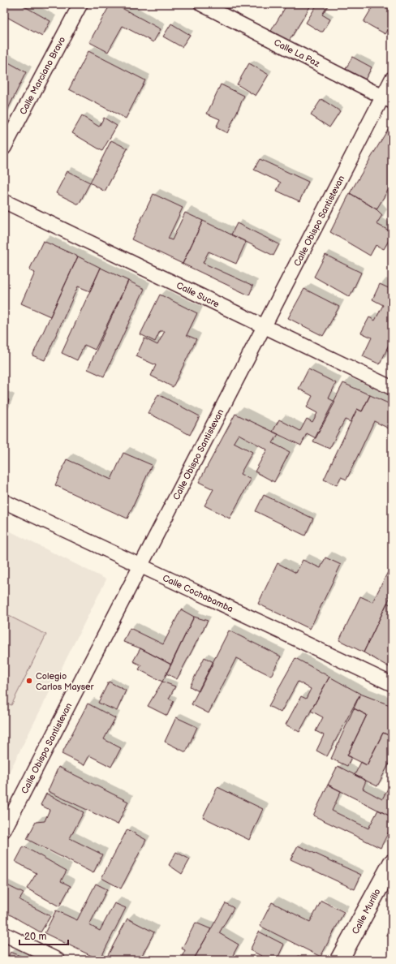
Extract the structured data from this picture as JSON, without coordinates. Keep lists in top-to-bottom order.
{
  "streets": {
    "street": [
      "Calle La Paz",
      "Calle Marciano Bravo",
      "Calle Obispo Santistevan",
      "Calle Sucre",
      "Calle Cochabamba",
      "Calle Murillo"
    ]
  },
  "crossings": [
    ["Calle La Paz", "Calle Obispo Santistevan"],
    ["Calle Obispo Santistevan", "Calle Sucre"],
    ["Calle Obispo Santistevan", "Calle Cochabamba"]
  ],
  "places": ["Colegio Carlos Mayser"],
  "scale_bar": "20 m"
}
